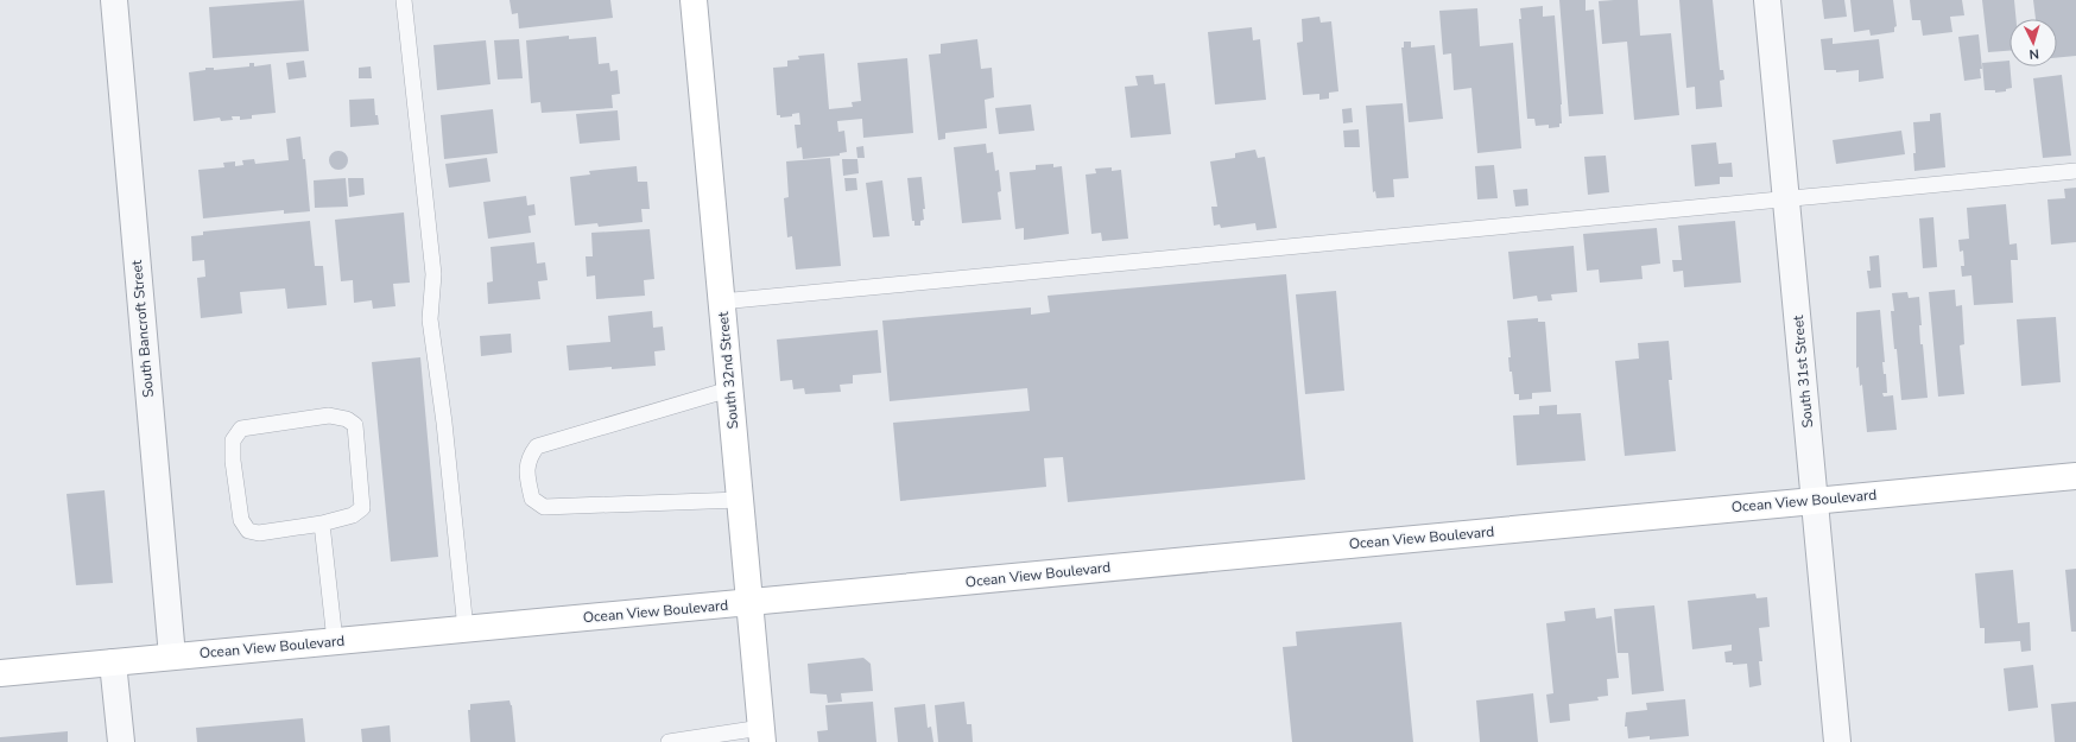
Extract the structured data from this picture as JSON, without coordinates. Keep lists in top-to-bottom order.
{
  "streets": {
    "main road": ["South 32nd Street", "Ocean View Boulevard"],
    "street": ["South Bancroft Street", "South 31st Street"]
  },
  "crossings": [
    ["South Bancroft Street", "Ocean View Boulevard"],
    ["South 32nd Street", "Ocean View Boulevard"],
    ["South 31st Street", "Ocean View Boulevard"]
  ],
  "north": "bottom"
}
